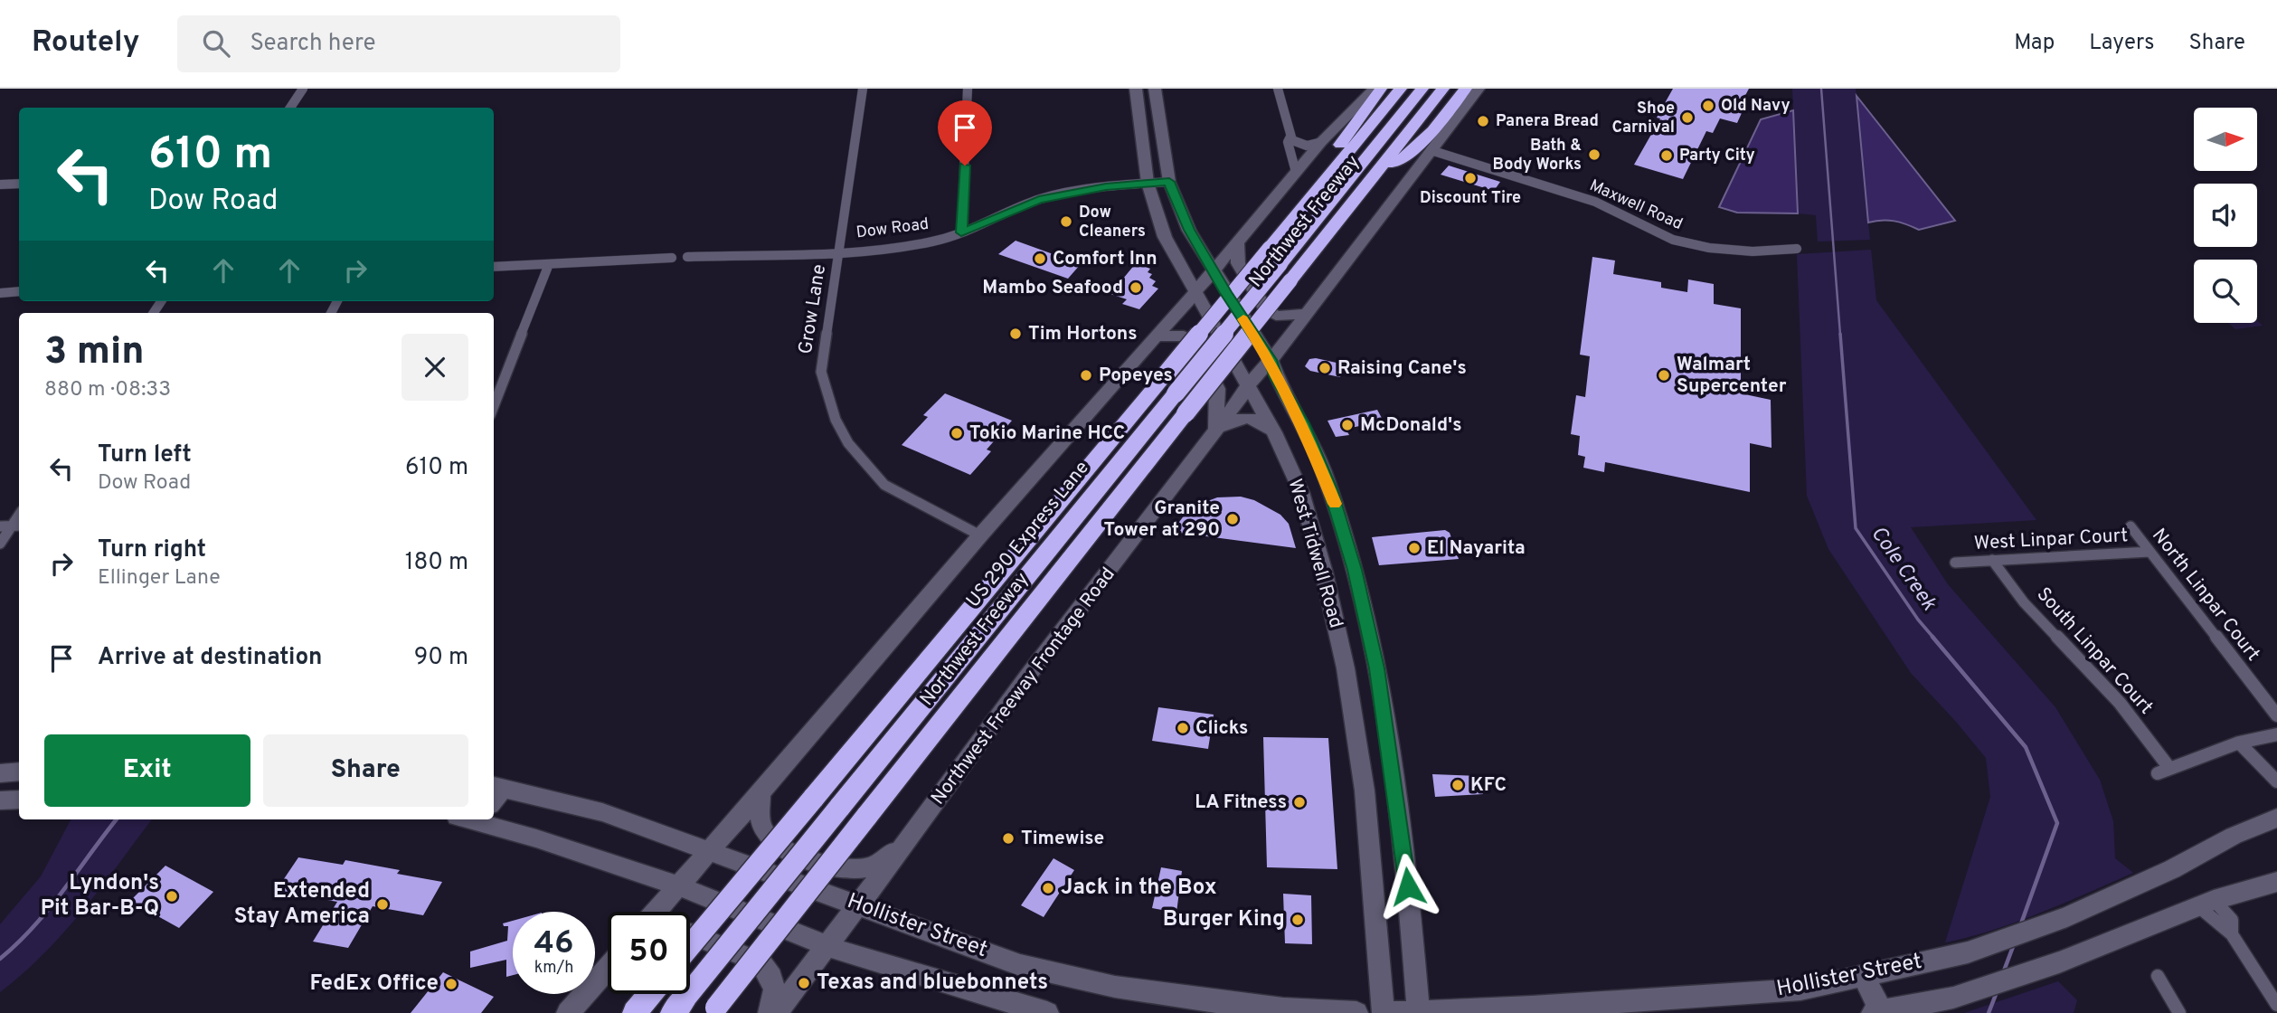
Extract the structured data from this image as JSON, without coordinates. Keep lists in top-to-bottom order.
{
  "streets": {
    "highway": ["Northwest Freeway", "US 290 Express Lane"],
    "main road": ["West Tidwell Road", "Northwest Freeway Frontage Road", "Hollister Street"],
    "street": [
      "Maxwell Road",
      "Dow Road",
      "Grow Lane",
      "West Linpar Court",
      "North Linpar Court",
      "South Linpar Court"
    ]
  },
  "crossings": [
    ["Maxwell Road", "Northwest Freeway Frontage Road"],
    ["Dow Road", "Grow Lane"],
    ["Dow Road", "West Tidwell Road"],
    ["West Linpar Court", "North Linpar Court"],
    ["West Linpar Court", "South Linpar Court"],
    ["West Tidwell Road", "Northwest Freeway Frontage Road"],
    ["West Tidwell Road", "Hollister Street"],
    ["Northwest Freeway Frontage Road", "Hollister Street"]
  ],
  "water": ["Cole Creek"],
  "places": [
    "Old Navy",
    "Shoe Carnival",
    "Panera Bread",
    "Bath & Body Works",
    "Party City",
    "Discount Tire",
    "Dow Cleaners",
    "Comfort Inn",
    "Mambo Seafood",
    "Tim Hortons",
    "Raising Cane's",
    "Popeyes",
    "Walmart Supercenter",
    "McDonald's",
    "Tokio Marine HCC",
    "Granite Tower at 290",
    "El Nayarita",
    "Clicks",
    "KFC",
    "LA Fitness",
    "Timewise",
    "Jack in the Box",
    "Lyndon's Pit Bar-B-Q",
    "Extended Stay America",
    "Burger King",
    "Texas and bluebonnets",
    "FedEx Office"
  ],
  "north": "right",
  "page": {
    "header": "Routely",
    "search": "Search here",
    "nav": ["Map", "Layers", "Share"],
    "turn": ["610 m", "Dow Road"],
    "heading": ["3 min", "880 m · 08:33"],
    "list": [
      {
        "name": "Turn left",
        "note": "Dow Road",
        "value": "610 m"
      },
      {
        "name": "Turn right",
        "note": "Ellinger Lane",
        "value": "180 m"
      },
      {
        "name": "Arrive at destination",
        "value": "90 m"
      }
    ],
    "buttons": ["Exit", "Share"],
    "speed": "46 km/h",
    "limit": "50"
  }
}
